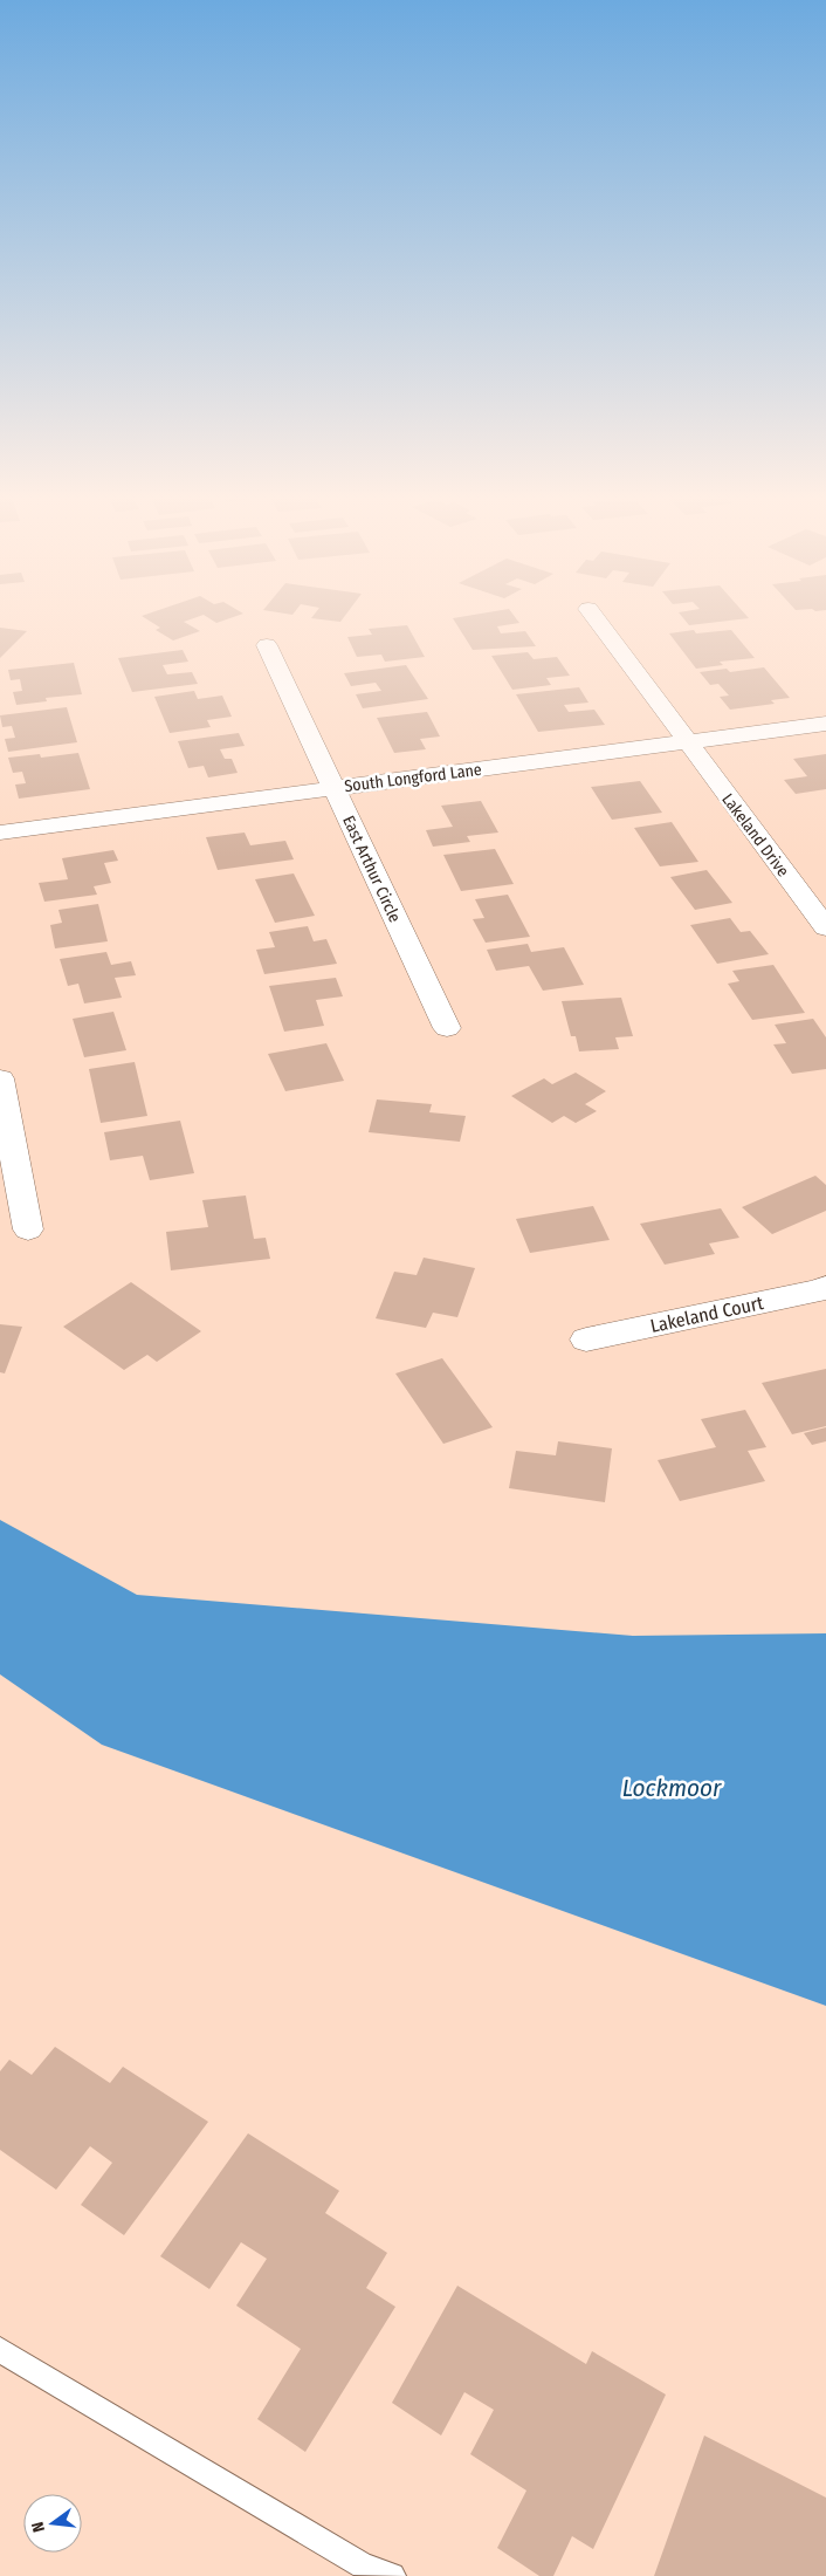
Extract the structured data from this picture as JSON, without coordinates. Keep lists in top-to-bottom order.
{
  "streets": {
    "street": [
      "South Longford Lane",
      "Lakeland Drive",
      "East Arthur Circle",
      "Lakeland Court"
    ]
  },
  "crossings": [
    ["South Longford Lane", "Lakeland Drive"],
    ["South Longford Lane", "East Arthur Circle"]
  ],
  "water": ["Lockmoor"],
  "north": "left"
}
